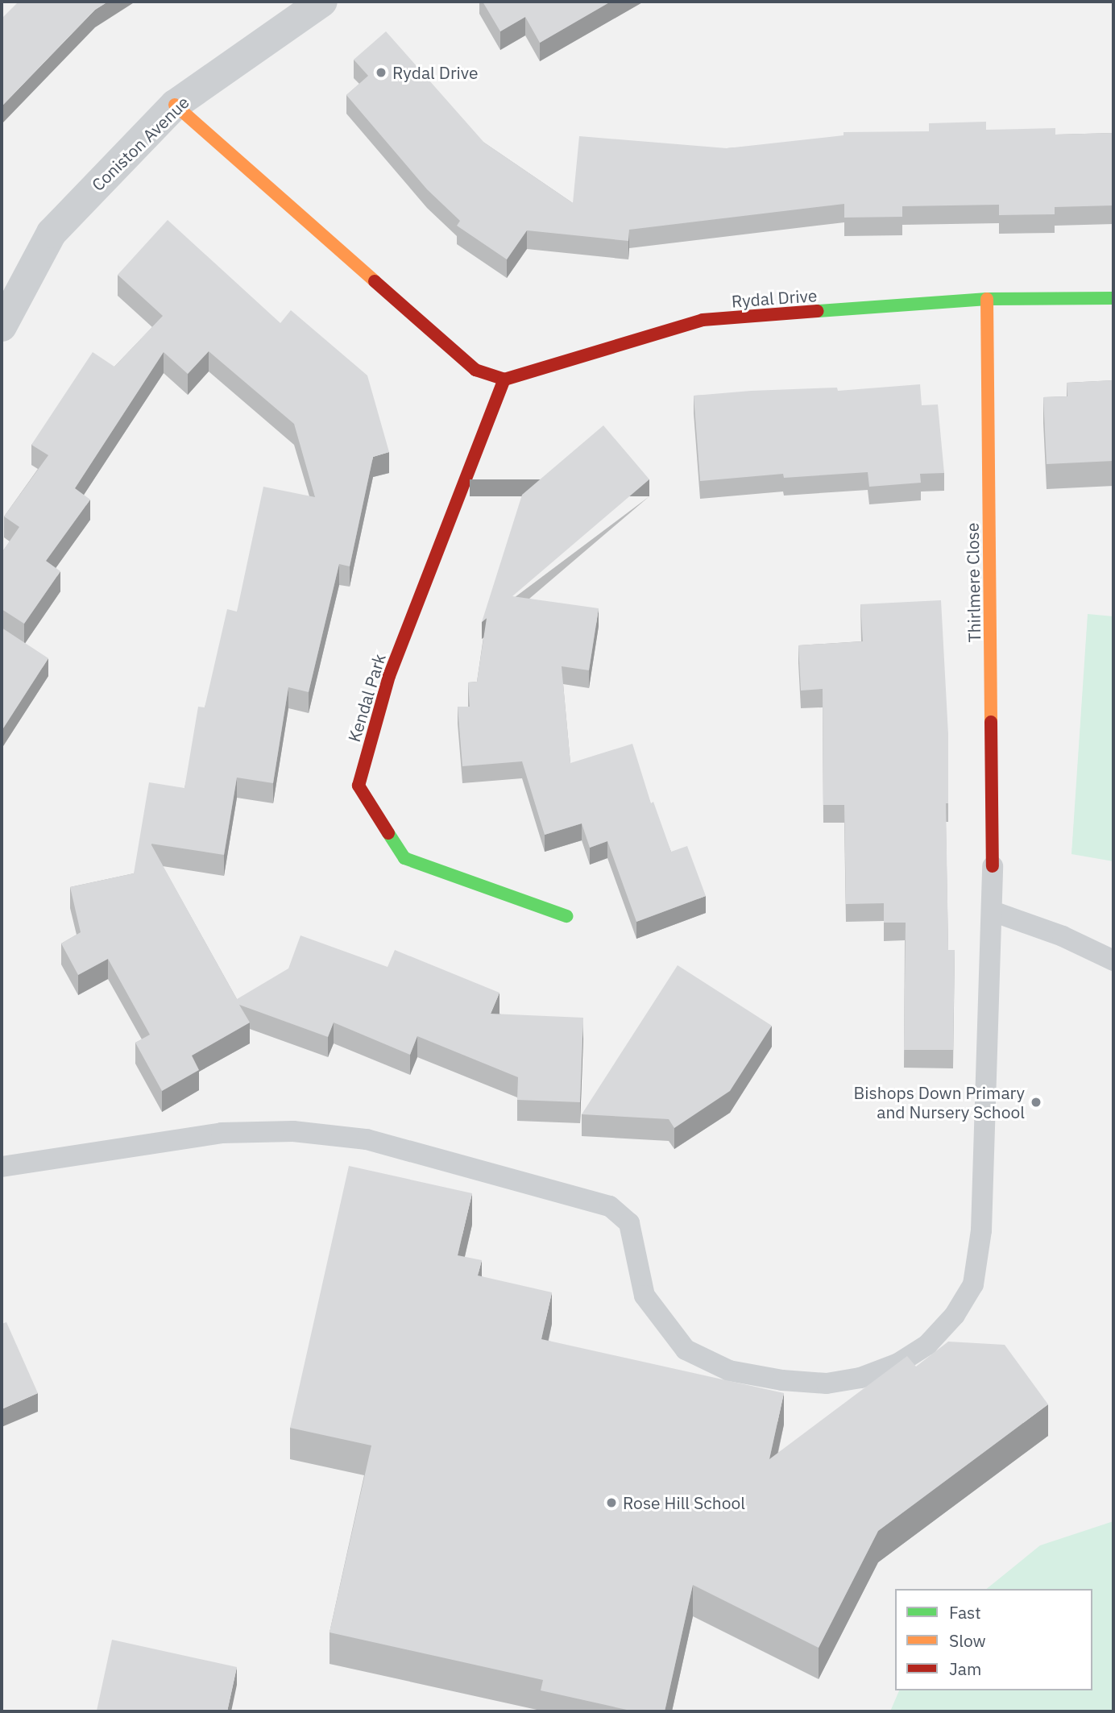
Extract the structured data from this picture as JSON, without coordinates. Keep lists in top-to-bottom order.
{
  "streets": {
    "street": [
      "Coniston Avenue",
      "Rydal Drive",
      "Thirlmere Close",
      "Kendal Park"
    ]
  },
  "crossings": [
    ["Rydal Drive", "Thirlmere Close"],
    ["Rydal Drive", "Kendal Park"]
  ],
  "places": ["Rydal Drive", "Bishops Down Primary and Nursery School", "Rose Hill School"],
  "legend": ["Fast", "Slow", "Jam"]
}
